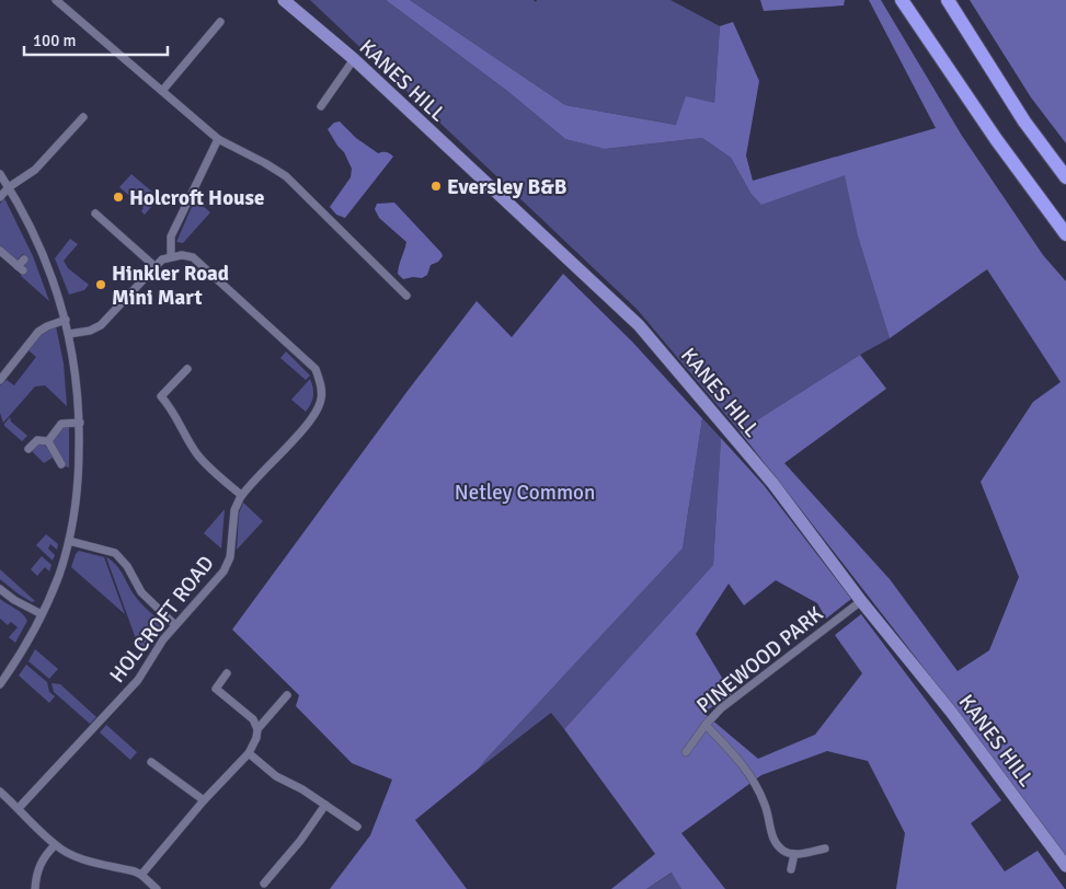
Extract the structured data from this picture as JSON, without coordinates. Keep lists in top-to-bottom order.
{
  "streets": {
    "main road": ["KANES HILL"],
    "street": ["HOLCROFT ROAD", "PINEWOOD PARK"]
  },
  "crossings": [
    ["KANES HILL", "PINEWOOD PARK"]
  ],
  "parks": ["Netley Common"],
  "places": ["Eversley B&B", "Holcroft House", "Hinkler Road Mini Mart"],
  "scale_bar": "100 m"
}
